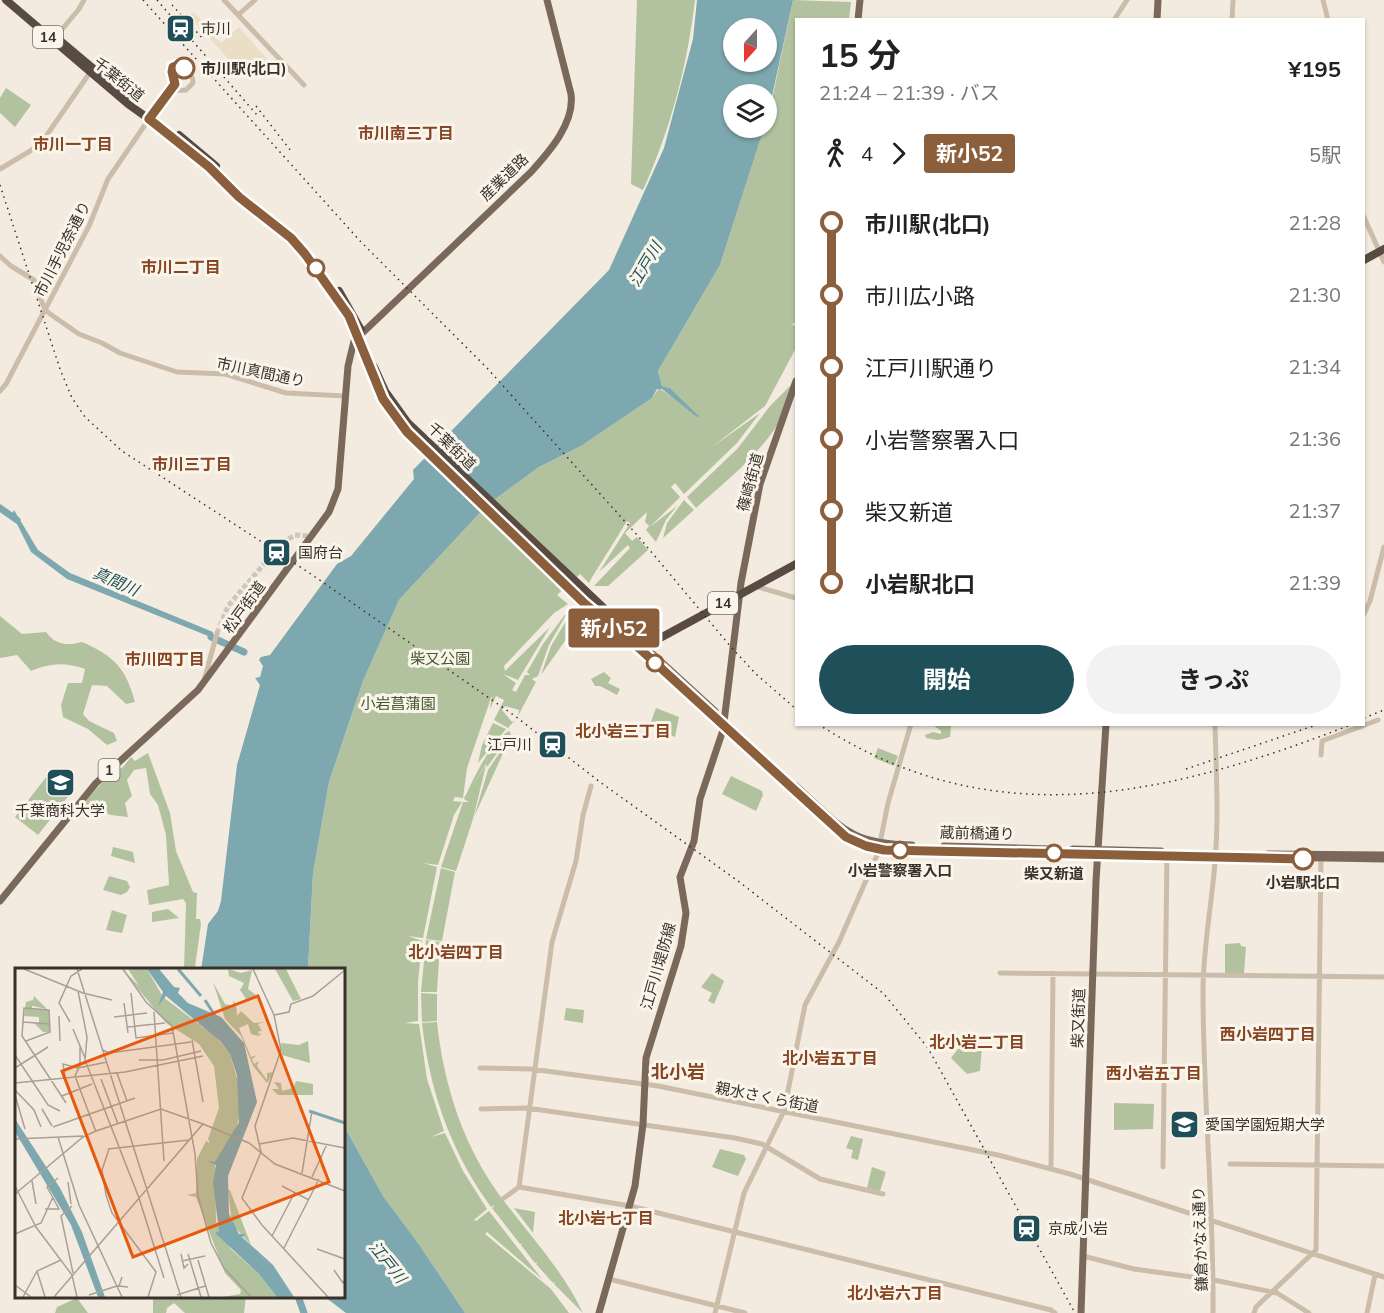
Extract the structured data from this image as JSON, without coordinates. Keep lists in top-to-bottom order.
{
  "streets": {
    "highway": ["14", "千葉街道"],
    "main road": [
      "産業道路",
      "篠崎街道",
      "松戸街道",
      "1",
      "蔵前橋通り",
      "江戸川堤防線",
      "柴又街道"
    ],
    "street": [
      "市川手児奈通り",
      "市川真間通り",
      "親水さくら街道",
      "鎌倉かなえ通り"
    ]
  },
  "crossings": [
    ["14", "千葉街道"],
    ["14", "篠崎街道"],
    ["14", "蔵前橋通り"],
    ["14", "江戸川堤防線"],
    ["千葉街道", "産業道路"],
    ["千葉街道", "市川手児奈通り"],
    ["千葉街道", "松戸街道"],
    ["千葉街道", "蔵前橋通り"],
    ["産業道路", "松戸街道"],
    ["市川手児奈通り", "市川真間通り"],
    ["市川真間通り", "松戸街道"],
    ["篠崎街道", "江戸川堤防線"],
    ["蔵前橋通り", "江戸川堤防線"],
    ["蔵前橋通り", "柴又街道"],
    ["蔵前橋通り", "鎌倉かなえ通り"],
    ["江戸川堤防線", "親水さくら街道"],
    ["柴又街道", "親水さくら街道"],
    ["親水さくら街道", "鎌倉かなえ通り"]
  ],
  "districts": [
    "市川南三丁目",
    "市川一丁目",
    "市川二丁目",
    "市川三丁目",
    "市川四丁目",
    "北小岩三丁目",
    "北小岩四丁目",
    "西小岩四丁目",
    "北小岩二丁目",
    "北小岩五丁目",
    "北小岩",
    "西小岩五丁目",
    "北小岩七丁目",
    "北小岩六丁目"
  ],
  "water": ["江戸川", "真間川"],
  "parks": ["柴又公園", "小岩菖蒲園"],
  "places": {
    "station": [
      "市川",
      "国府台",
      "江戸川",
      "京成小岩"
    ],
    "other": [
      "市川駅(北口)",
      "小岩警察署入口",
      "柴又新道",
      "小岩駅北口"
    ],
    "school or university": ["千葉商科大学", "愛国学園短期大学"]
  },
  "lines": ["bus line 新小52"],
  "north": "bottom",
  "page": {
    "on_map": "新小52",
    "heading": ["15 分", "21:24 – 21:39 · バス", "¥195"],
    "legs": ["4", "新小52", "5駅"],
    "list": [
      {
        "name": "市川駅(北口)",
        "value": "21:28"
      },
      {
        "name": "市川広小路",
        "value": "21:30"
      },
      {
        "name": "江戸川駅通り",
        "value": "21:34"
      },
      {
        "name": "小岩警察署入口",
        "value": "21:36"
      },
      {
        "name": "柴又新道",
        "value": "21:37"
      },
      {
        "name": "小岩駅北口",
        "value": "21:39"
      }
    ],
    "buttons": ["開始", "きっぷ"]
  }
}
